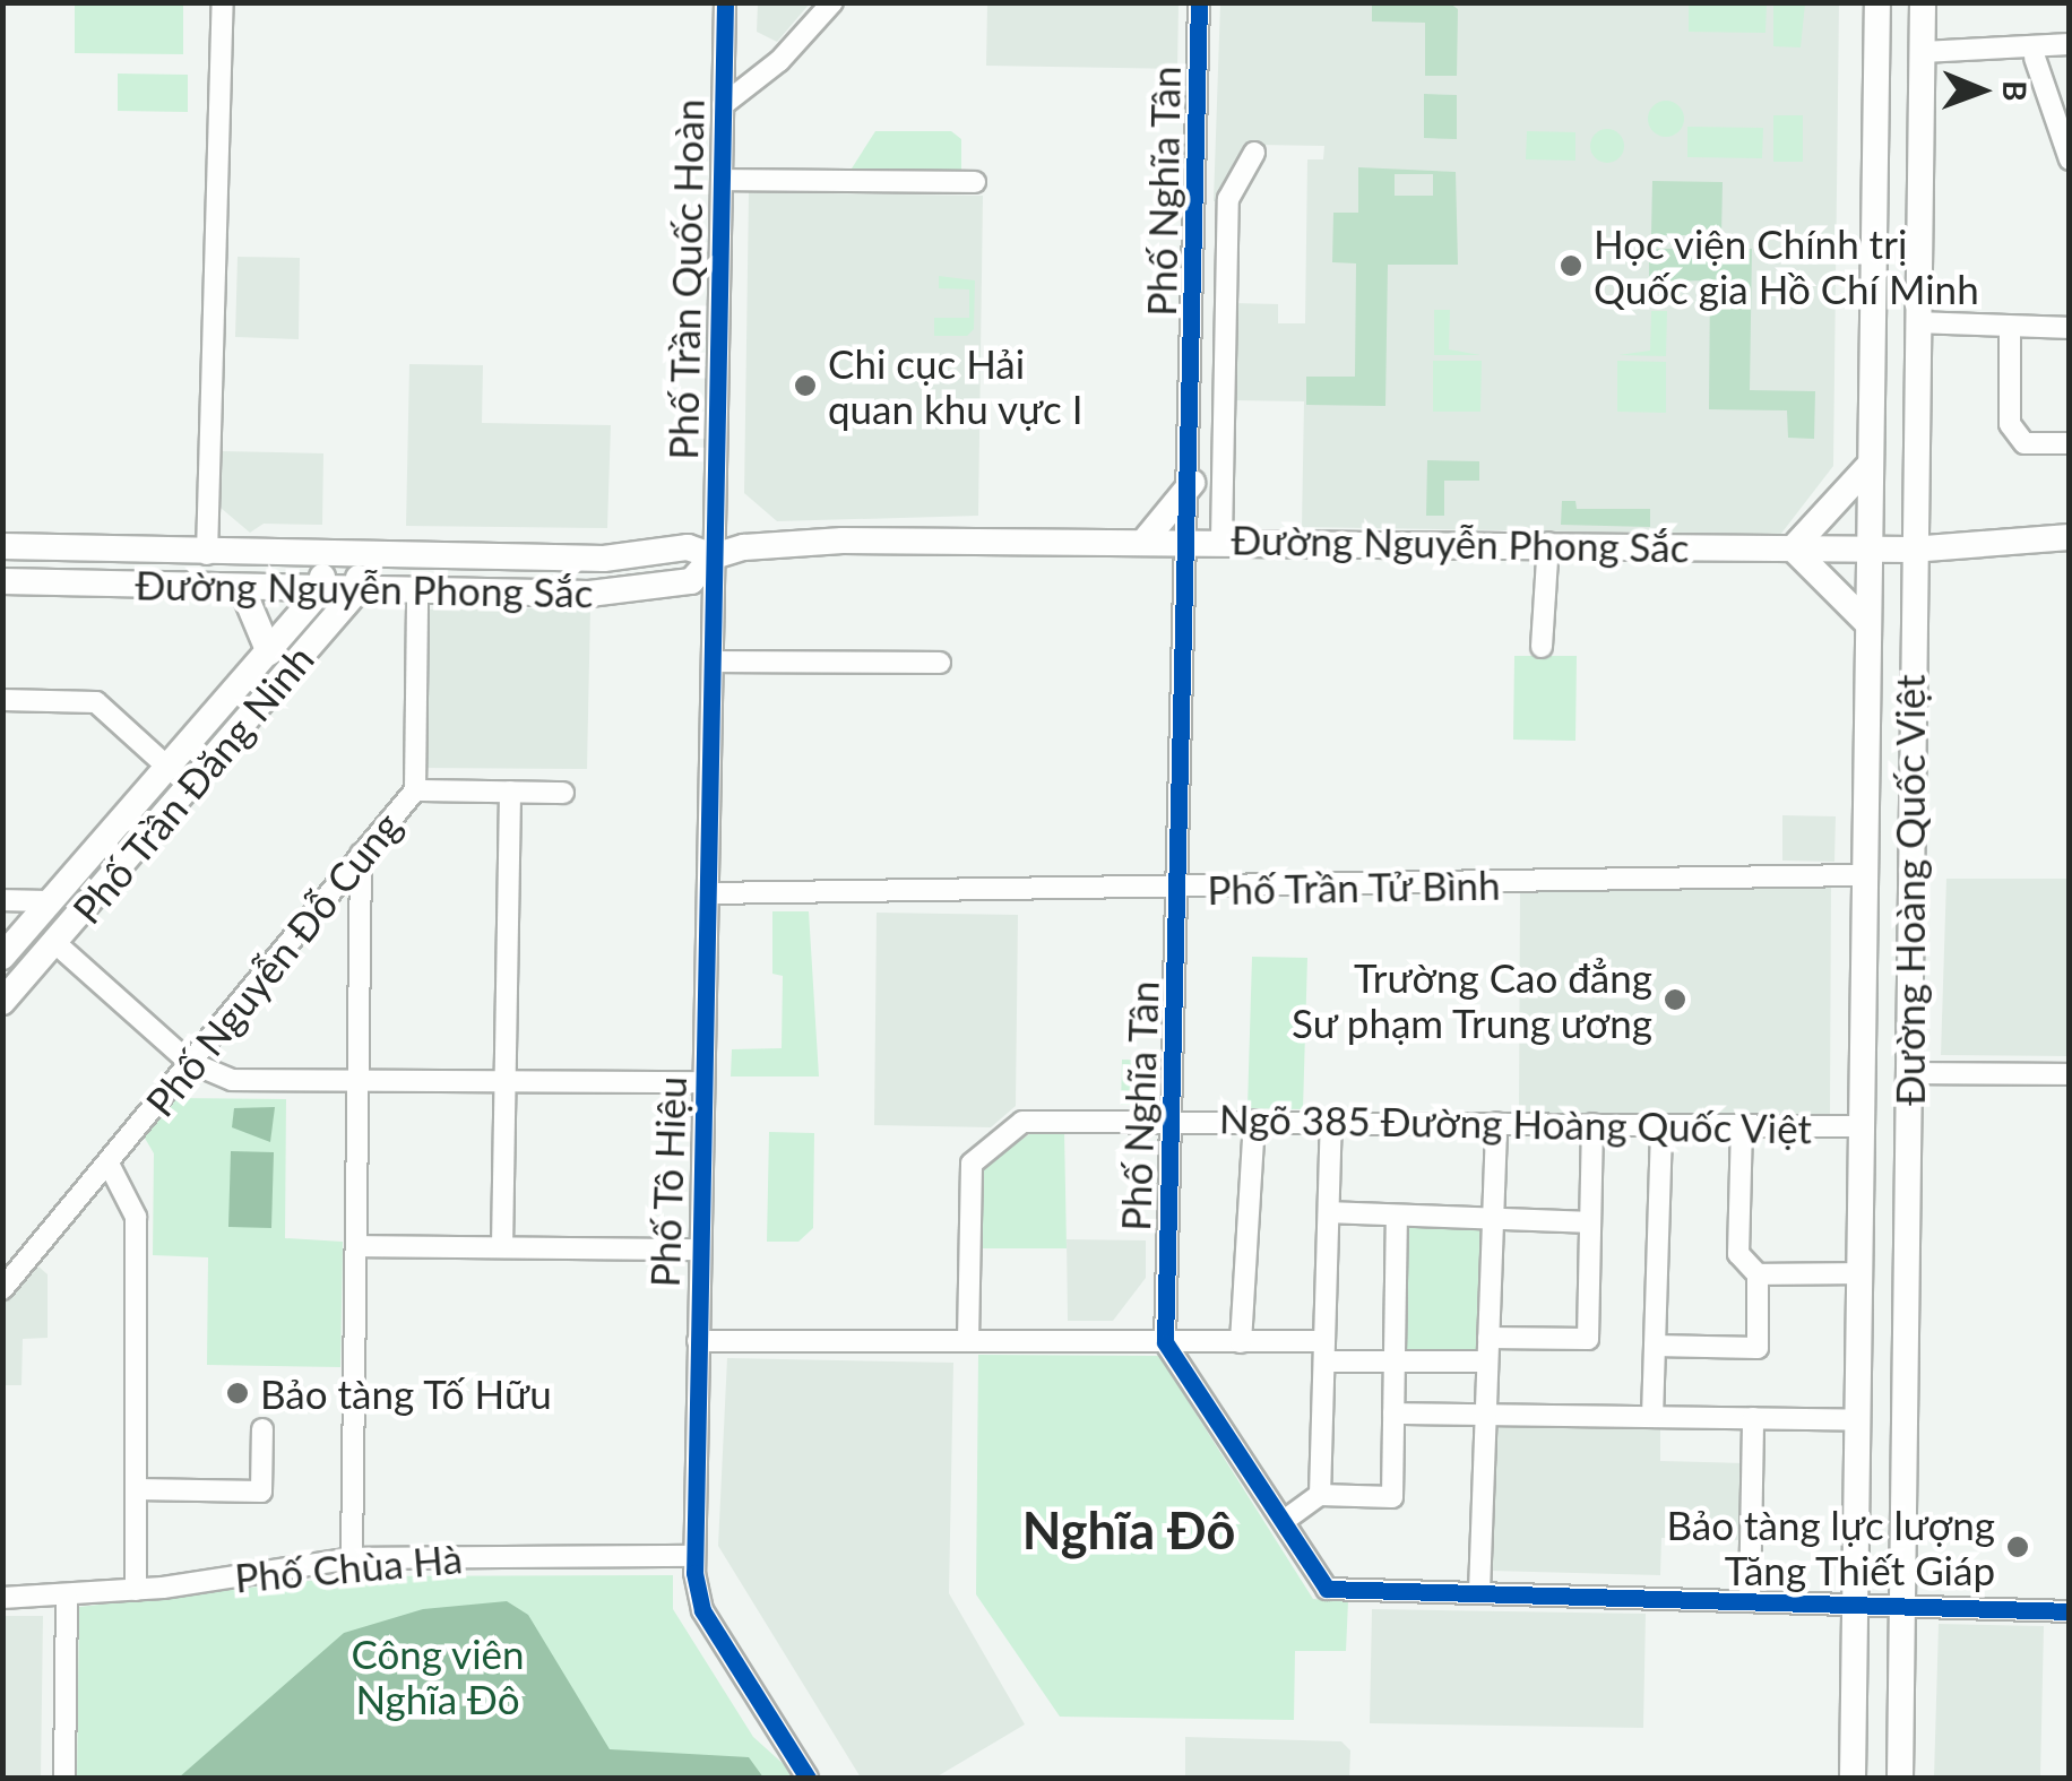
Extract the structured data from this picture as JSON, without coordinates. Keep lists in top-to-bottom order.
{
  "streets": {
    "main road": ["Đường Nguyễn Phong Sắc", "Phố Trần Đăng Ninh", "Đường Hoàng Quốc Việt"],
    "street": [
      "Phố Nghĩa Tân",
      "Phố Trần Quốc Hoàn",
      "Phố Trần Tử Bình",
      "Phố Nguyễn Đỗ Cung",
      "Ngõ 385 Đường Hoàng Quốc Việt",
      "Phố Tô Hiệu",
      "Phố Chùa Hà"
    ]
  },
  "crossings": [
    ["Phố Nghĩa Tân", "Đường Nguyễn Phong Sắc"],
    ["Phố Nghĩa Tân", "Phố Trần Tử Bình"],
    ["Phố Nghĩa Tân", "Ngõ 385 Đường Hoàng Quốc Việt"],
    ["Phố Trần Quốc Hoàn", "Đường Nguyễn Phong Sắc"],
    ["Phố Trần Quốc Hoàn", "Phố Tô Hiệu"],
    ["Đường Nguyễn Phong Sắc", "Phố Trần Đăng Ninh"],
    ["Đường Nguyễn Phong Sắc", "Đường Hoàng Quốc Việt"],
    ["Đường Nguyễn Phong Sắc", "Phố Nguyễn Đỗ Cung"],
    ["Đường Nguyễn Phong Sắc", "Phố Tô Hiệu"],
    ["Phố Trần Tử Bình", "Đường Hoàng Quốc Việt"],
    ["Phố Trần Tử Bình", "Phố Tô Hiệu"],
    ["Đường Hoàng Quốc Việt", "Ngõ 385 Đường Hoàng Quốc Việt"],
    ["Phố Tô Hiệu", "Phố Chùa Hà"]
  ],
  "districts": ["Nghĩa Đô"],
  "parks": ["Công viên Nghĩa Đô"],
  "places": [
    "Học viện Chính trị Quốc gia Hồ Chí Minh",
    "Chi cục Hải quan khu vực I",
    "Trường Cao đẳng Sư phạm Trung ương",
    "Bảo tàng Tố Hữu",
    "Bảo tàng lực lượng Tăng Thiết Giáp"
  ],
  "north": "right"
}
